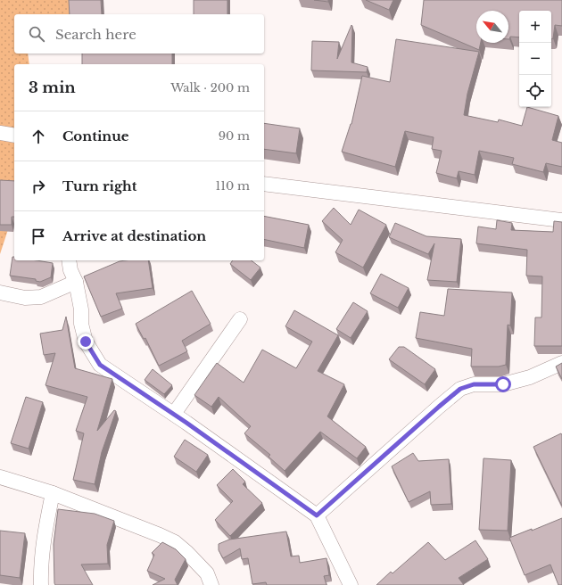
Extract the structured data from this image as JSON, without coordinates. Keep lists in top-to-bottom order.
{
  "north": "top left",
  "page": {
    "map_buttons": ["+", "−"],
    "search": "Search here",
    "heading": ["3 min", "Walk · 200 m"],
    "list": [
      ["Continue", "90 m"],
      ["Turn right", "110 m"],
      "Arrive at destination"
    ]
  }
}
